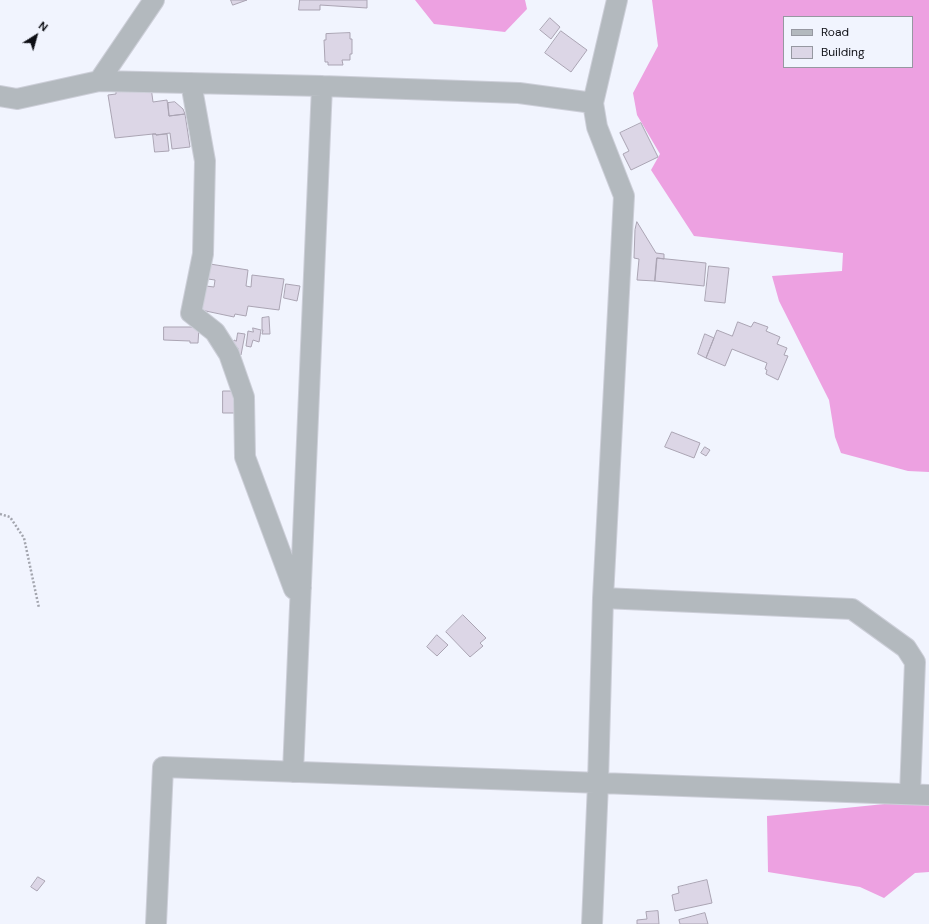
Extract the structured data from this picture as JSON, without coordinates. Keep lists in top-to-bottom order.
{
  "legend": ["Road", "Building"],
  "north": "top right"
}
